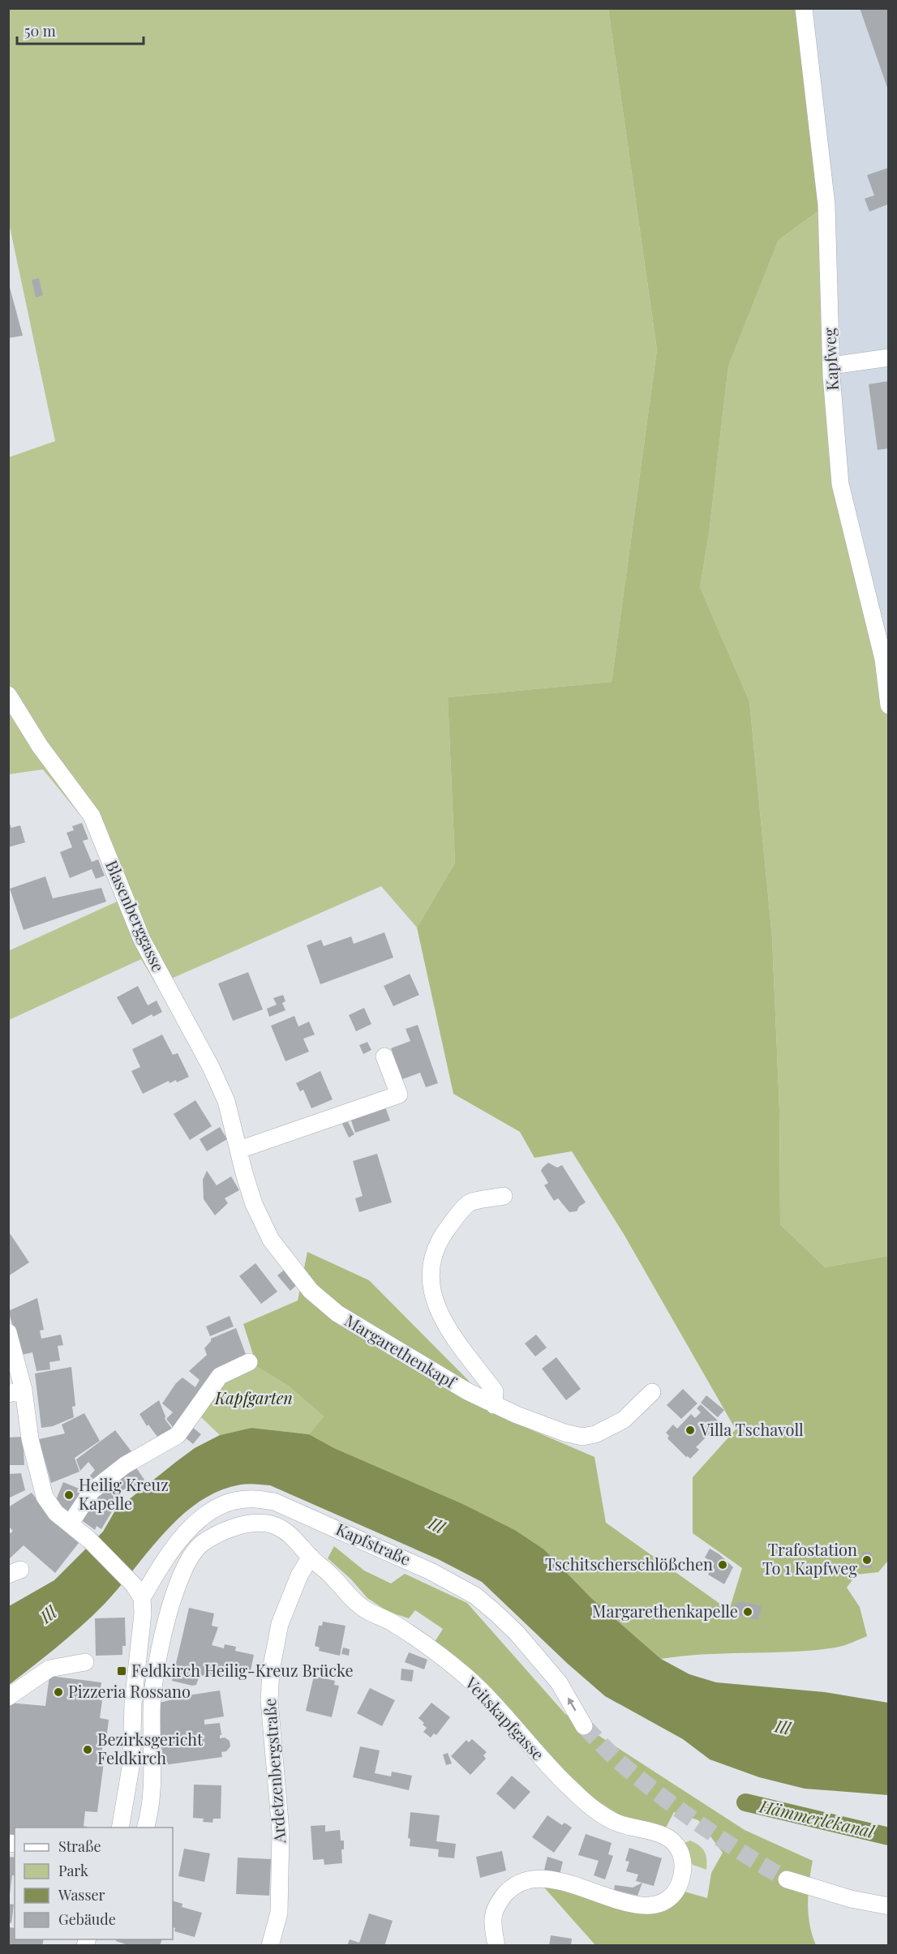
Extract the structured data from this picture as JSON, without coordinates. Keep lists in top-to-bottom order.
{
  "streets": {
    "street": [
      "Kapfweg",
      "Blasenberggasse",
      "Margarethenkapf",
      "Kapfstraße",
      "Veitskapfgasse",
      "Ardetzenbergstraße"
    ]
  },
  "crossings": [
    ["Blasenberggasse", "Margarethenkapf"],
    ["Veitskapfgasse", "Ardetzenbergstraße"]
  ],
  "one_way": ["Kapfstraße"],
  "water": ["Ill", "Hämmerlekanal"],
  "parks": ["Kapfgarten"],
  "places": {
    "other": [
      "Villa Tschavoll",
      "Heilig Kreuz Kapelle",
      "Trafostation To 1 Kapfweg",
      "Tschitscherschlößchen",
      "Margarethenkapelle",
      "Pizzeria Rossano",
      "Bezirksgericht Feldkirch"
    ],
    "transit": ["Feldkirch Heilig-Kreuz Brücke"]
  },
  "legend": [
    "Straße",
    "Park",
    "Wasser",
    "Gebäude"
  ],
  "scale_bar": "50 m"
}
